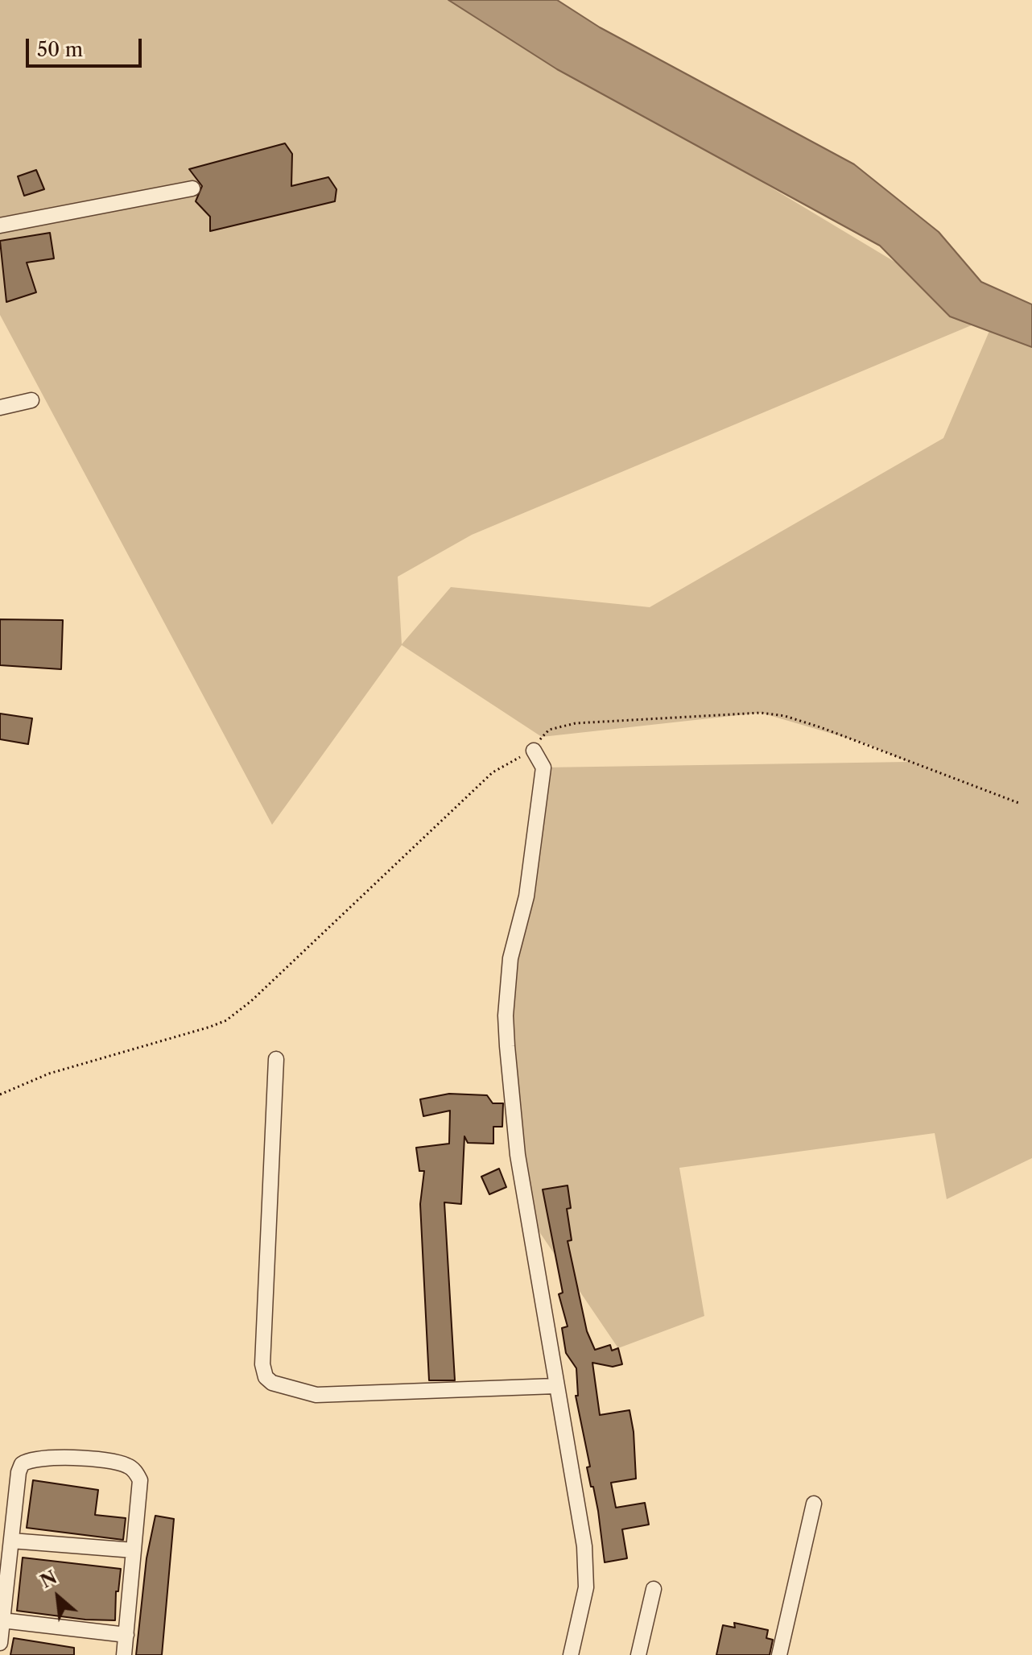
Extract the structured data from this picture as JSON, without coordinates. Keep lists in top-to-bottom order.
{
  "scale_bar": "50 m",
  "north": "top left"
}
